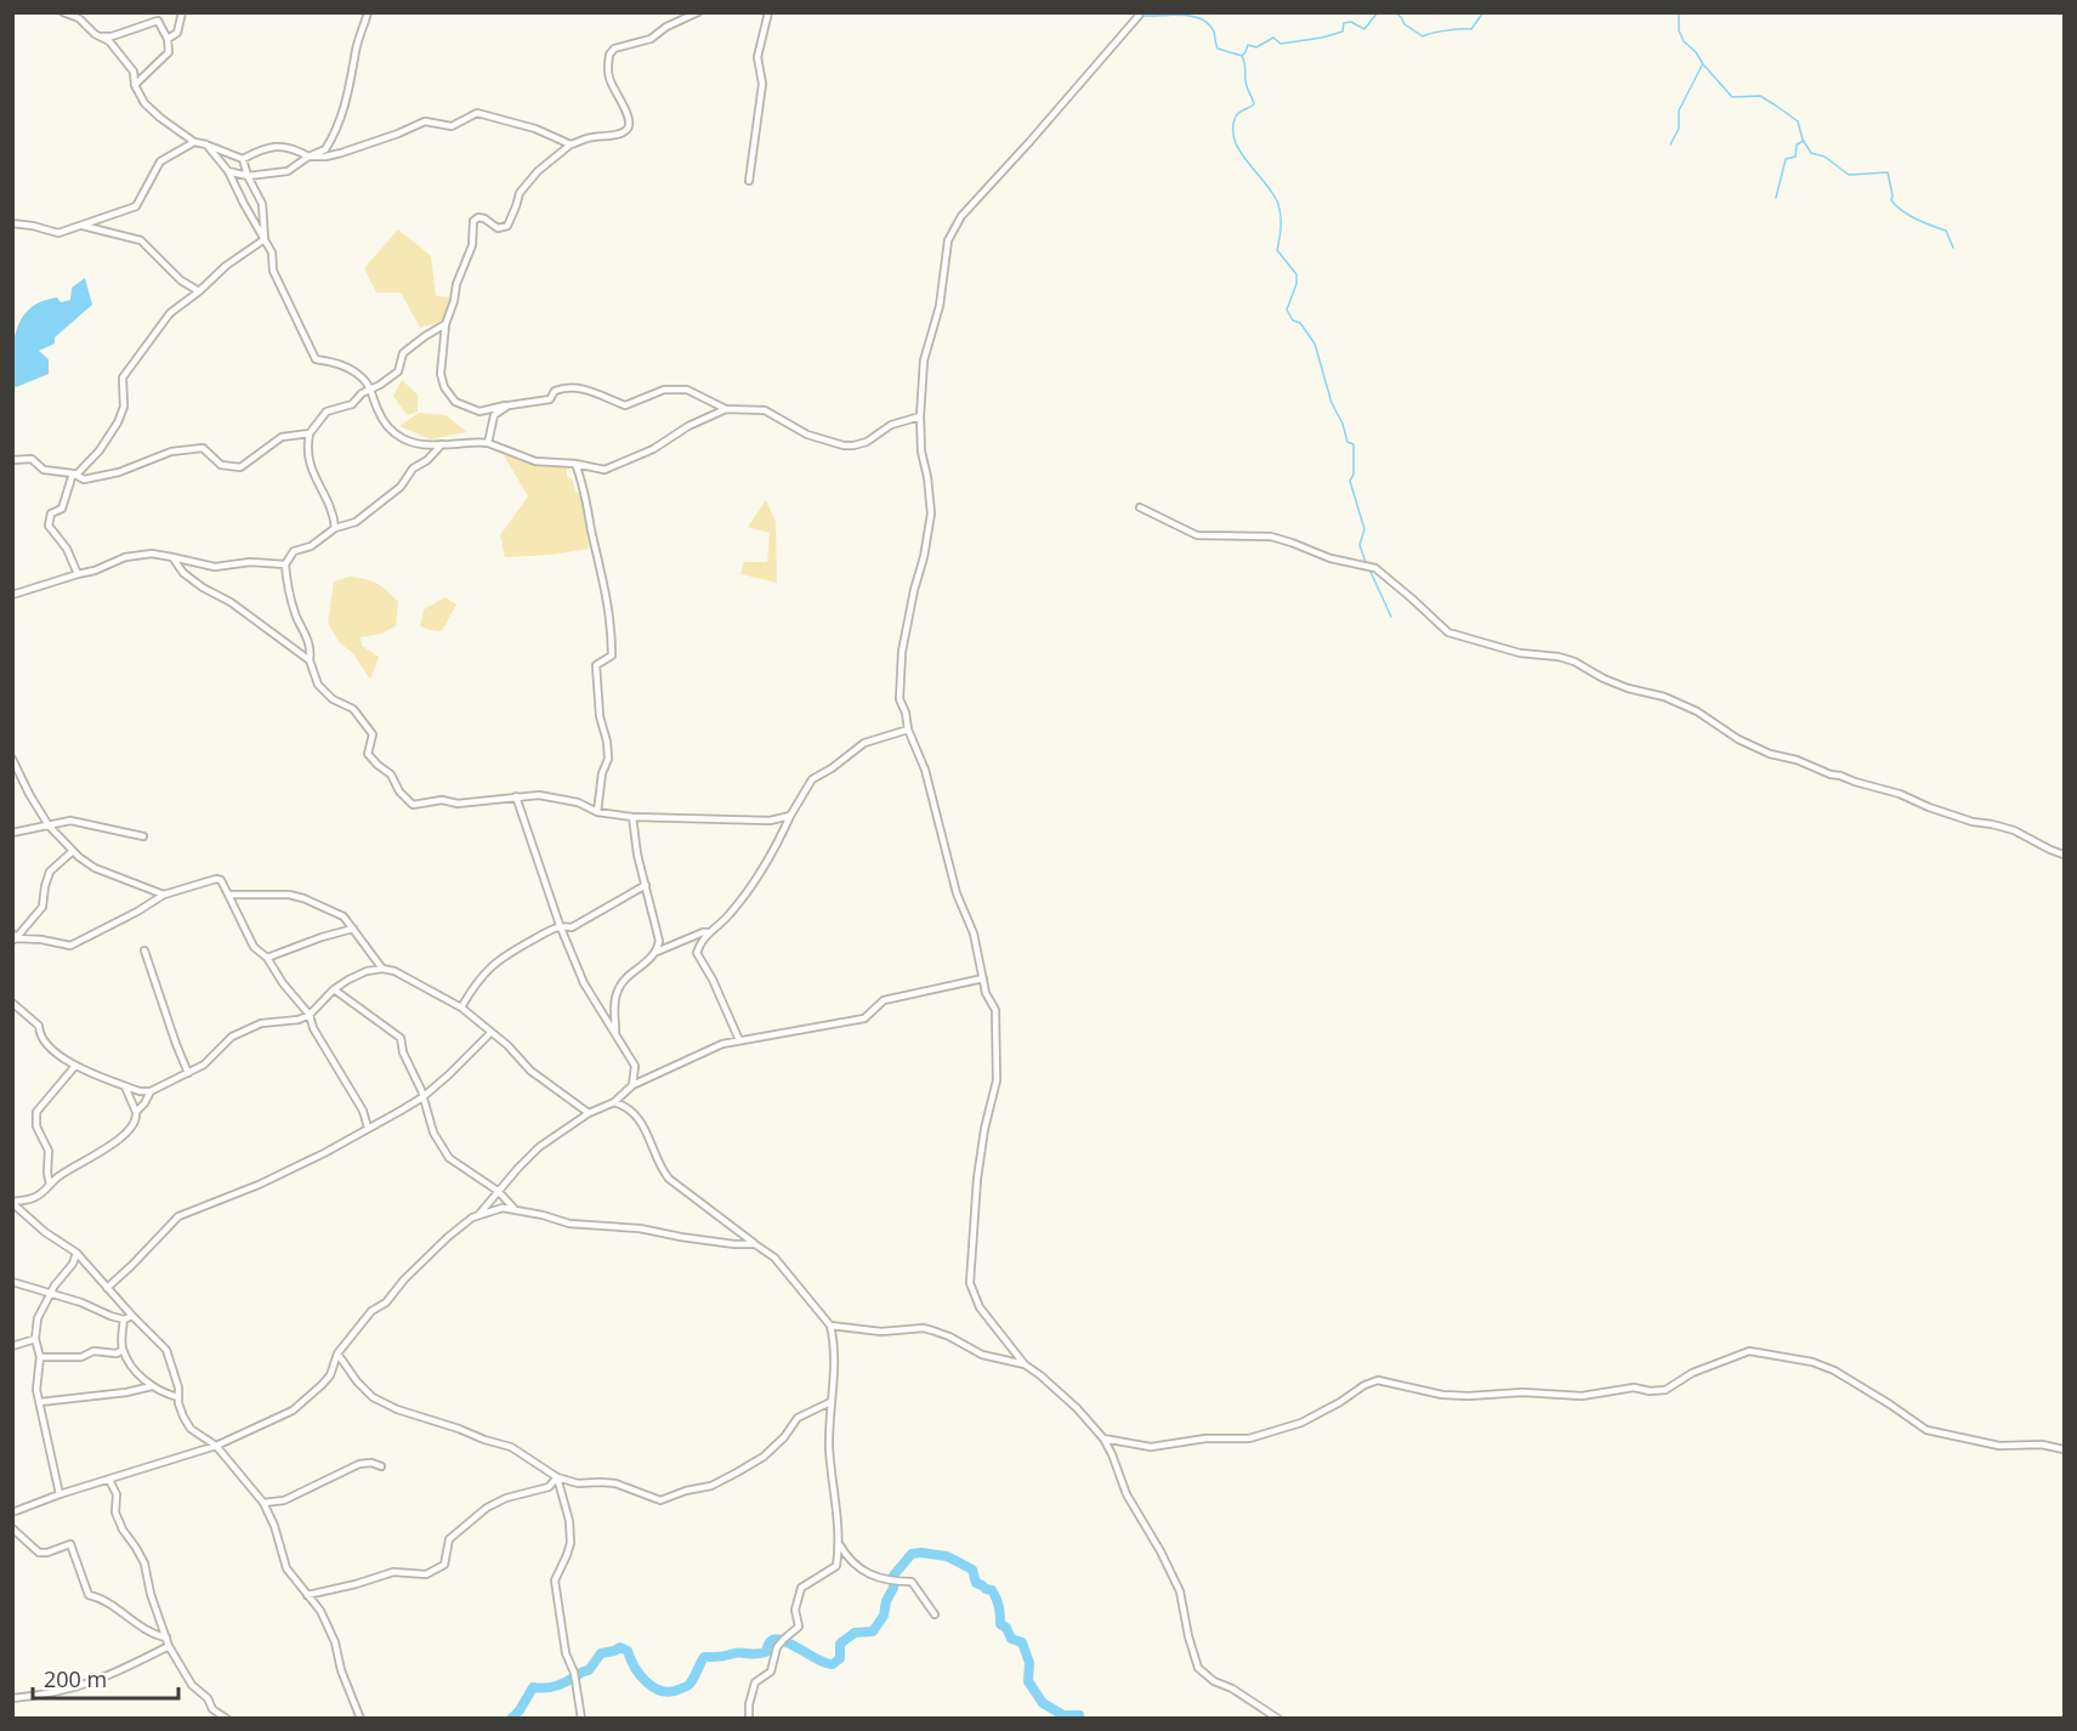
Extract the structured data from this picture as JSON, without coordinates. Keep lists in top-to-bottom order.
{
  "scale_bar": "200 m"
}
